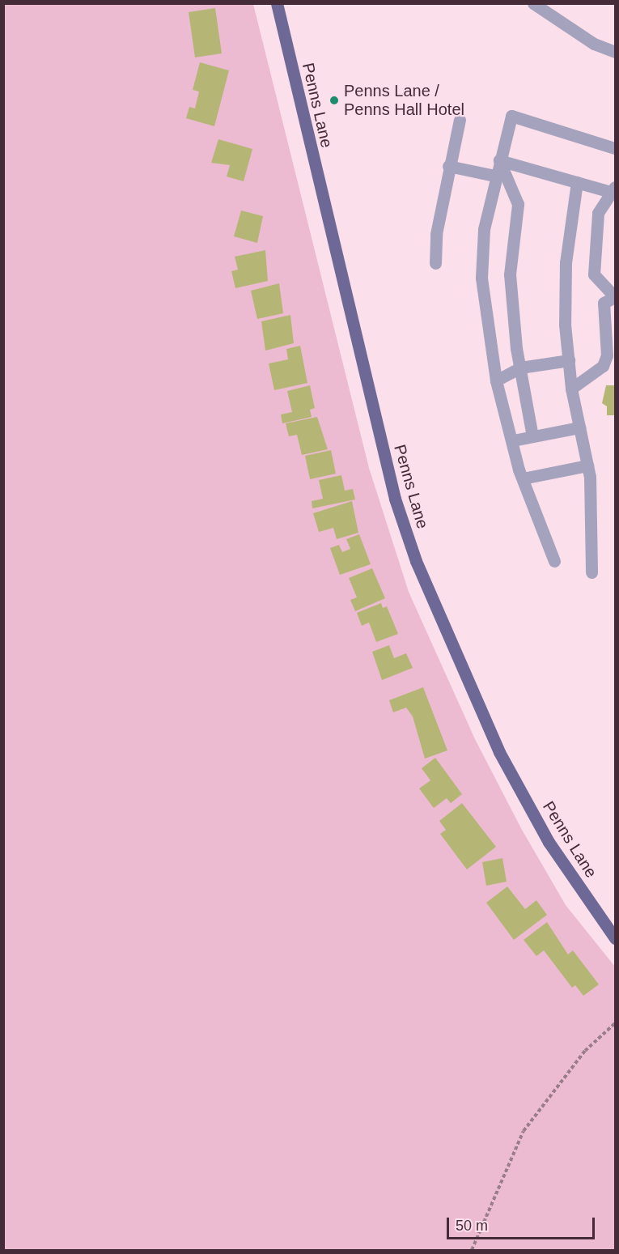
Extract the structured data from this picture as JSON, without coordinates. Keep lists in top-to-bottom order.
{
  "streets": {
    "main road": ["Penns Lane"]
  },
  "places": ["Penns Lane / Penns Hall Hotel"],
  "scale_bar": "50 m"
}
